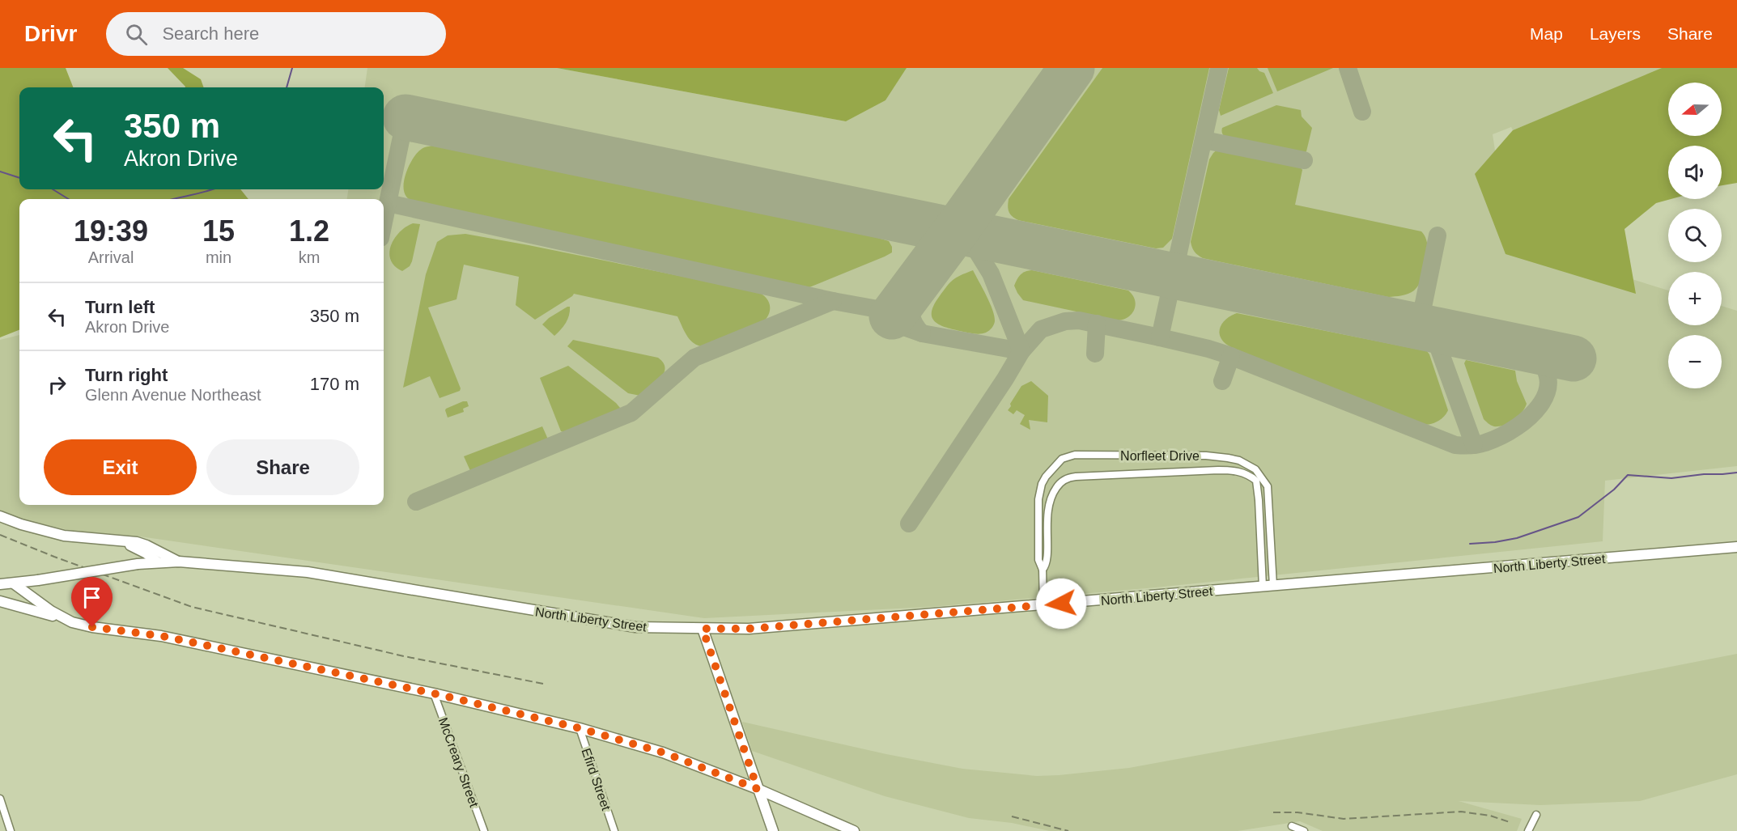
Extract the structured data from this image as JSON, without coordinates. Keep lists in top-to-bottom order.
{
  "streets": {
    "main road": ["North Liberty Street"],
    "street": ["Norfleet Drive", "McCreary Street", "Efird Street"]
  },
  "crossings": [
    ["Norfleet Drive", "North Liberty Street"]
  ],
  "north": "left",
  "page": {
    "header": "Drivr",
    "search": "Search here",
    "nav": ["Map", "Layers", "Share"],
    "map_buttons": ["+", "−"],
    "turn": ["350 m", "Akron Drive"],
    "eta": [
      "19:39",
      "Arrival",
      "15",
      "min",
      "1.2",
      "km"
    ],
    "list": [
      {
        "name": "Turn left",
        "note": "Akron Drive",
        "value": "350 m"
      },
      {
        "name": "Turn right",
        "note": "Glenn Avenue Northeast",
        "value": "170 m"
      }
    ],
    "buttons": ["Exit", "Share"]
  }
}
